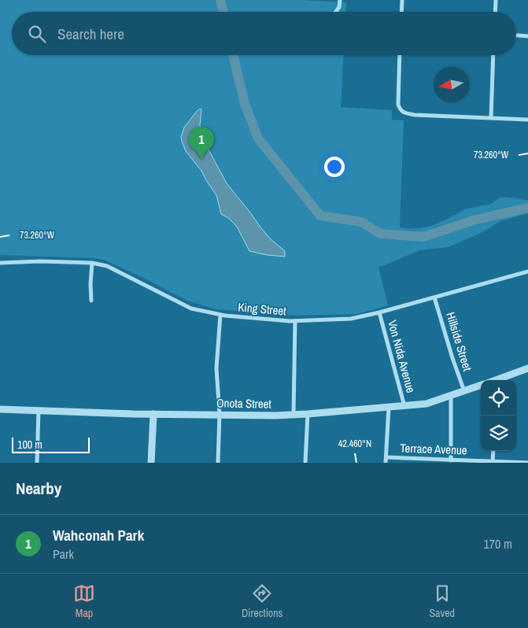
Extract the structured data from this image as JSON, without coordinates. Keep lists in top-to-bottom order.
{
  "streets": {
    "street": [
      "King Street",
      "Hillside Street",
      "Von Nida Avenue",
      "Onota Street",
      "Terrace Avenue"
    ]
  },
  "crossings": [
    ["King Street", "Hillside Street"],
    ["King Street", "Von Nida Avenue"],
    ["Hillside Street", "Onota Street"],
    ["Von Nida Avenue", "Onota Street"]
  ],
  "scale_bar": "100 m",
  "north": "left",
  "page": {
    "search": "Search here",
    "pins": "1",
    "scale": "100 m",
    "heading": "Nearby",
    "list": [
      {
        "mark": "1",
        "name": "Wahconah Park",
        "note": "Park",
        "value": "170 m"
      }
    ],
    "nav": ["Map", "Directions", "Saved"]
  },
  "coordinates": ["73.260°W", "42.460°N"]
}
